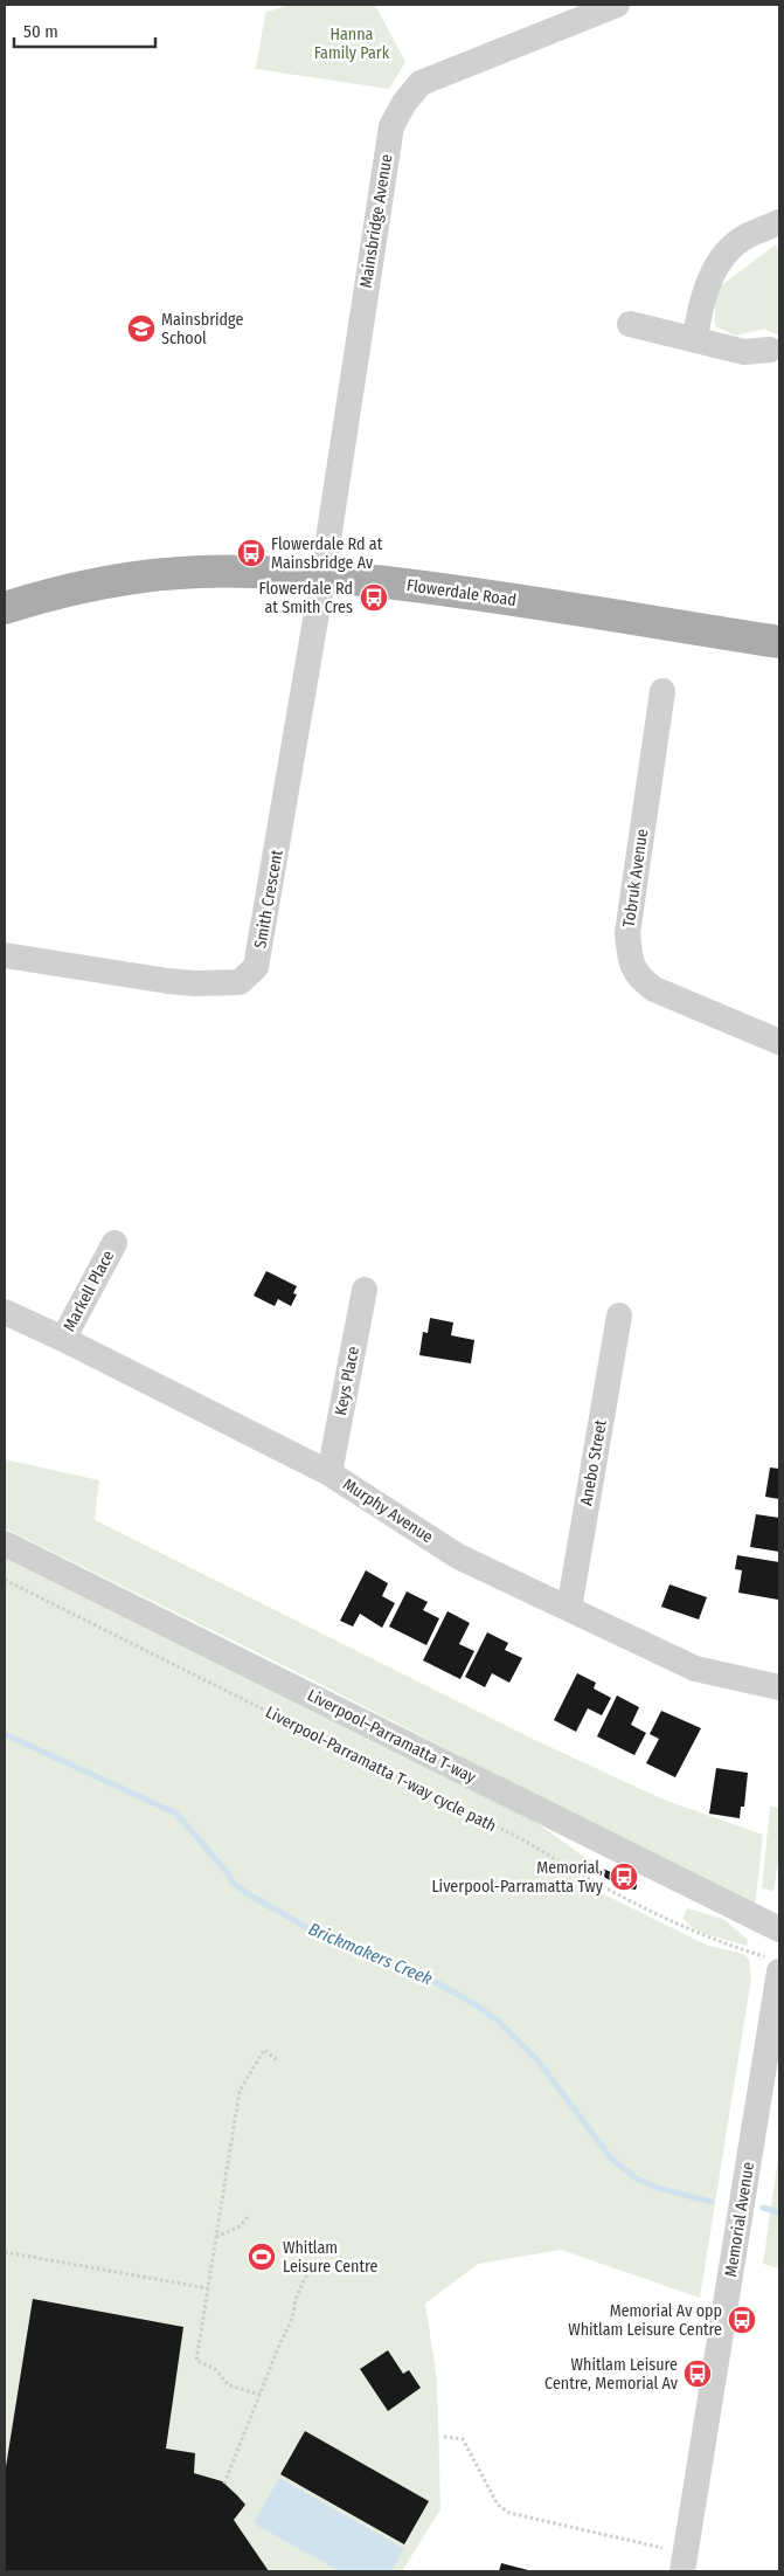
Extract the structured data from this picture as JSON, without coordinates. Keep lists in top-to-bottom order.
{
  "streets": {
    "main road": ["Flowerdale Road"],
    "street": [
      "Mainsbridge Avenue",
      "Tobruk Avenue",
      "Smith Crescent",
      "Markell Place",
      "Keys Place",
      "Anebo Street",
      "Murphy Avenue",
      "Liverpool–Parramatta T-way",
      "Memorial Avenue"
    ],
    "path": ["Liverpool-Parramatta T-way cycle path"]
  },
  "crossings": [
    ["Mainsbridge Avenue", "Flowerdale Road"],
    ["Mainsbridge Avenue", "Smith Crescent"],
    ["Flowerdale Road", "Smith Crescent"],
    ["Markell Place", "Murphy Avenue"],
    ["Keys Place", "Murphy Avenue"],
    ["Anebo Street", "Murphy Avenue"]
  ],
  "water": ["Brickmakers Creek"],
  "parks": ["Hanna Family Park"],
  "places": {
    "school or university": ["Mainsbridge School"],
    "bus stop": [
      "Flowerdale Rd at Mainsbridge Av",
      "Flowerdale Rd at Smith Cres",
      "Memorial, Liverpool-Parramatta Twy",
      "Memorial Av opp Whitlam Leisure Centre",
      "Whitlam Leisure Centre, Memorial Av"
    ],
    "sports": ["Whitlam Leisure Centre"]
  },
  "scale_bar": "50 m"
}
